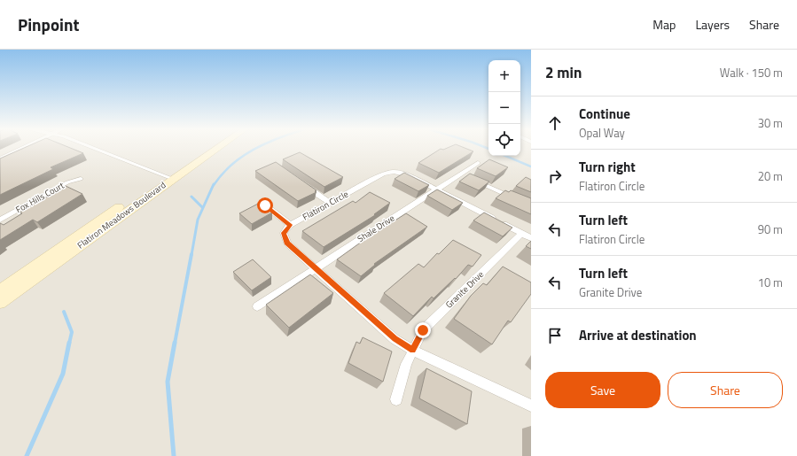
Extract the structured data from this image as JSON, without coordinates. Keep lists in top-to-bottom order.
{
  "streets": {
    "street": [
      "Fox Hills Court",
      "Flatiron Circle",
      "Flatiron Meadows Boulevard",
      "Shale Drive",
      "Granite Drive"
    ]
  },
  "crossings": [
    ["Flatiron Circle", "Shale Drive"],
    ["Flatiron Circle", "Granite Drive"]
  ],
  "page": {
    "header": "Pinpoint",
    "nav": ["Map", "Layers", "Share"],
    "heading": ["2 min", "Walk · 150 m"],
    "map_buttons": ["+", "−"],
    "list": [
      ["Continue", "Opal Way", "30 m"],
      ["Turn right", "Flatiron Circle", "20 m"],
      ["Turn left", "Flatiron Circle", "90 m"],
      ["Turn left", "Granite Drive", "10 m"],
      "Arrive at destination"
    ],
    "buttons": ["Save", "Share"]
  }
}
